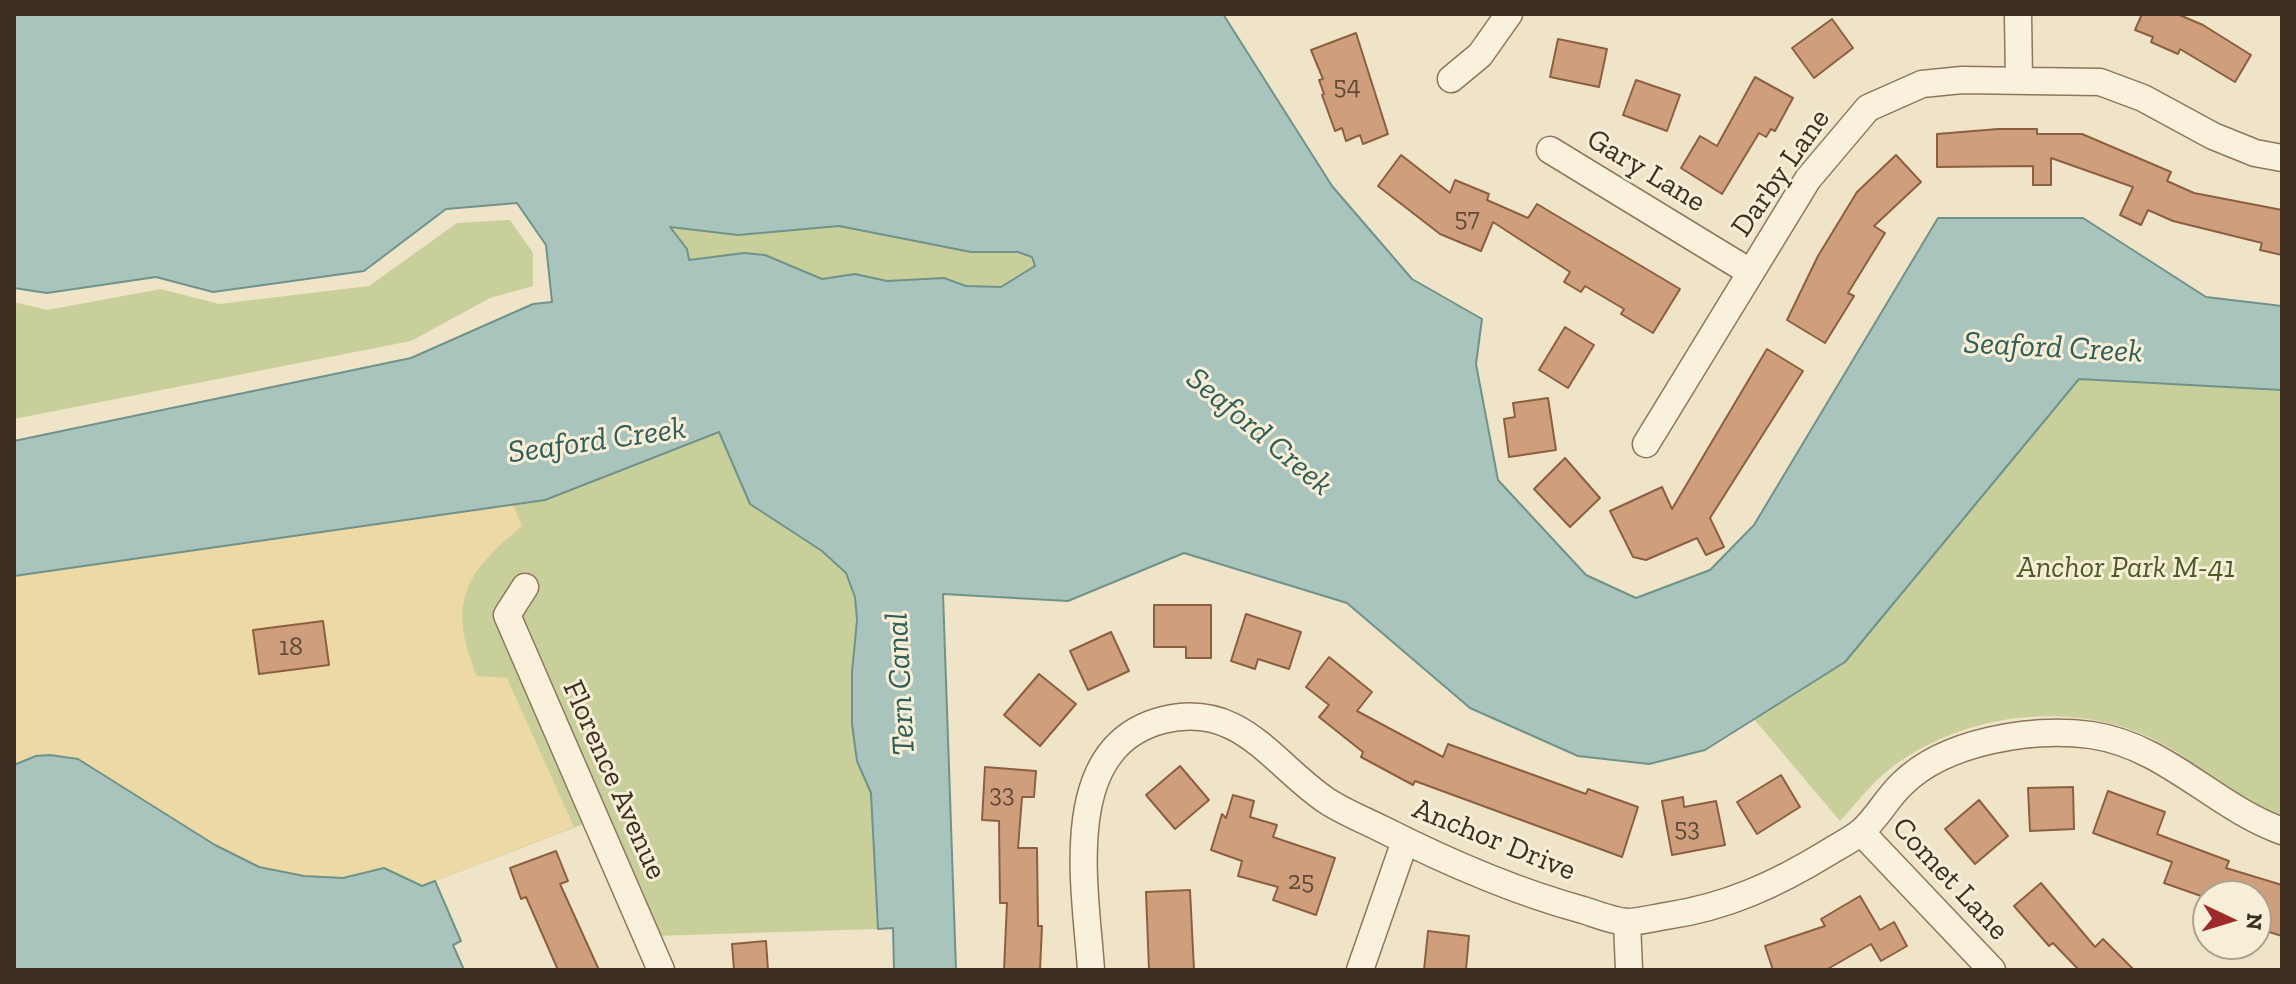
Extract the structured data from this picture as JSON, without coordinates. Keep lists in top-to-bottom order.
{
  "streets": {
    "street": [
      "Gary Lane",
      "Darby Lane",
      "Florence Avenue",
      "Anchor Drive",
      "Comet Lane"
    ]
  },
  "crossings": [
    ["Gary Lane", "Darby Lane"],
    ["Anchor Drive", "Comet Lane"]
  ],
  "water": ["Seaford Creek", "Tern Canal"],
  "parks": ["Anchor Park M-41"],
  "house_numbers": [
    "54",
    "57",
    "18",
    "33",
    "53",
    "25"
  ],
  "north": "right"
}
